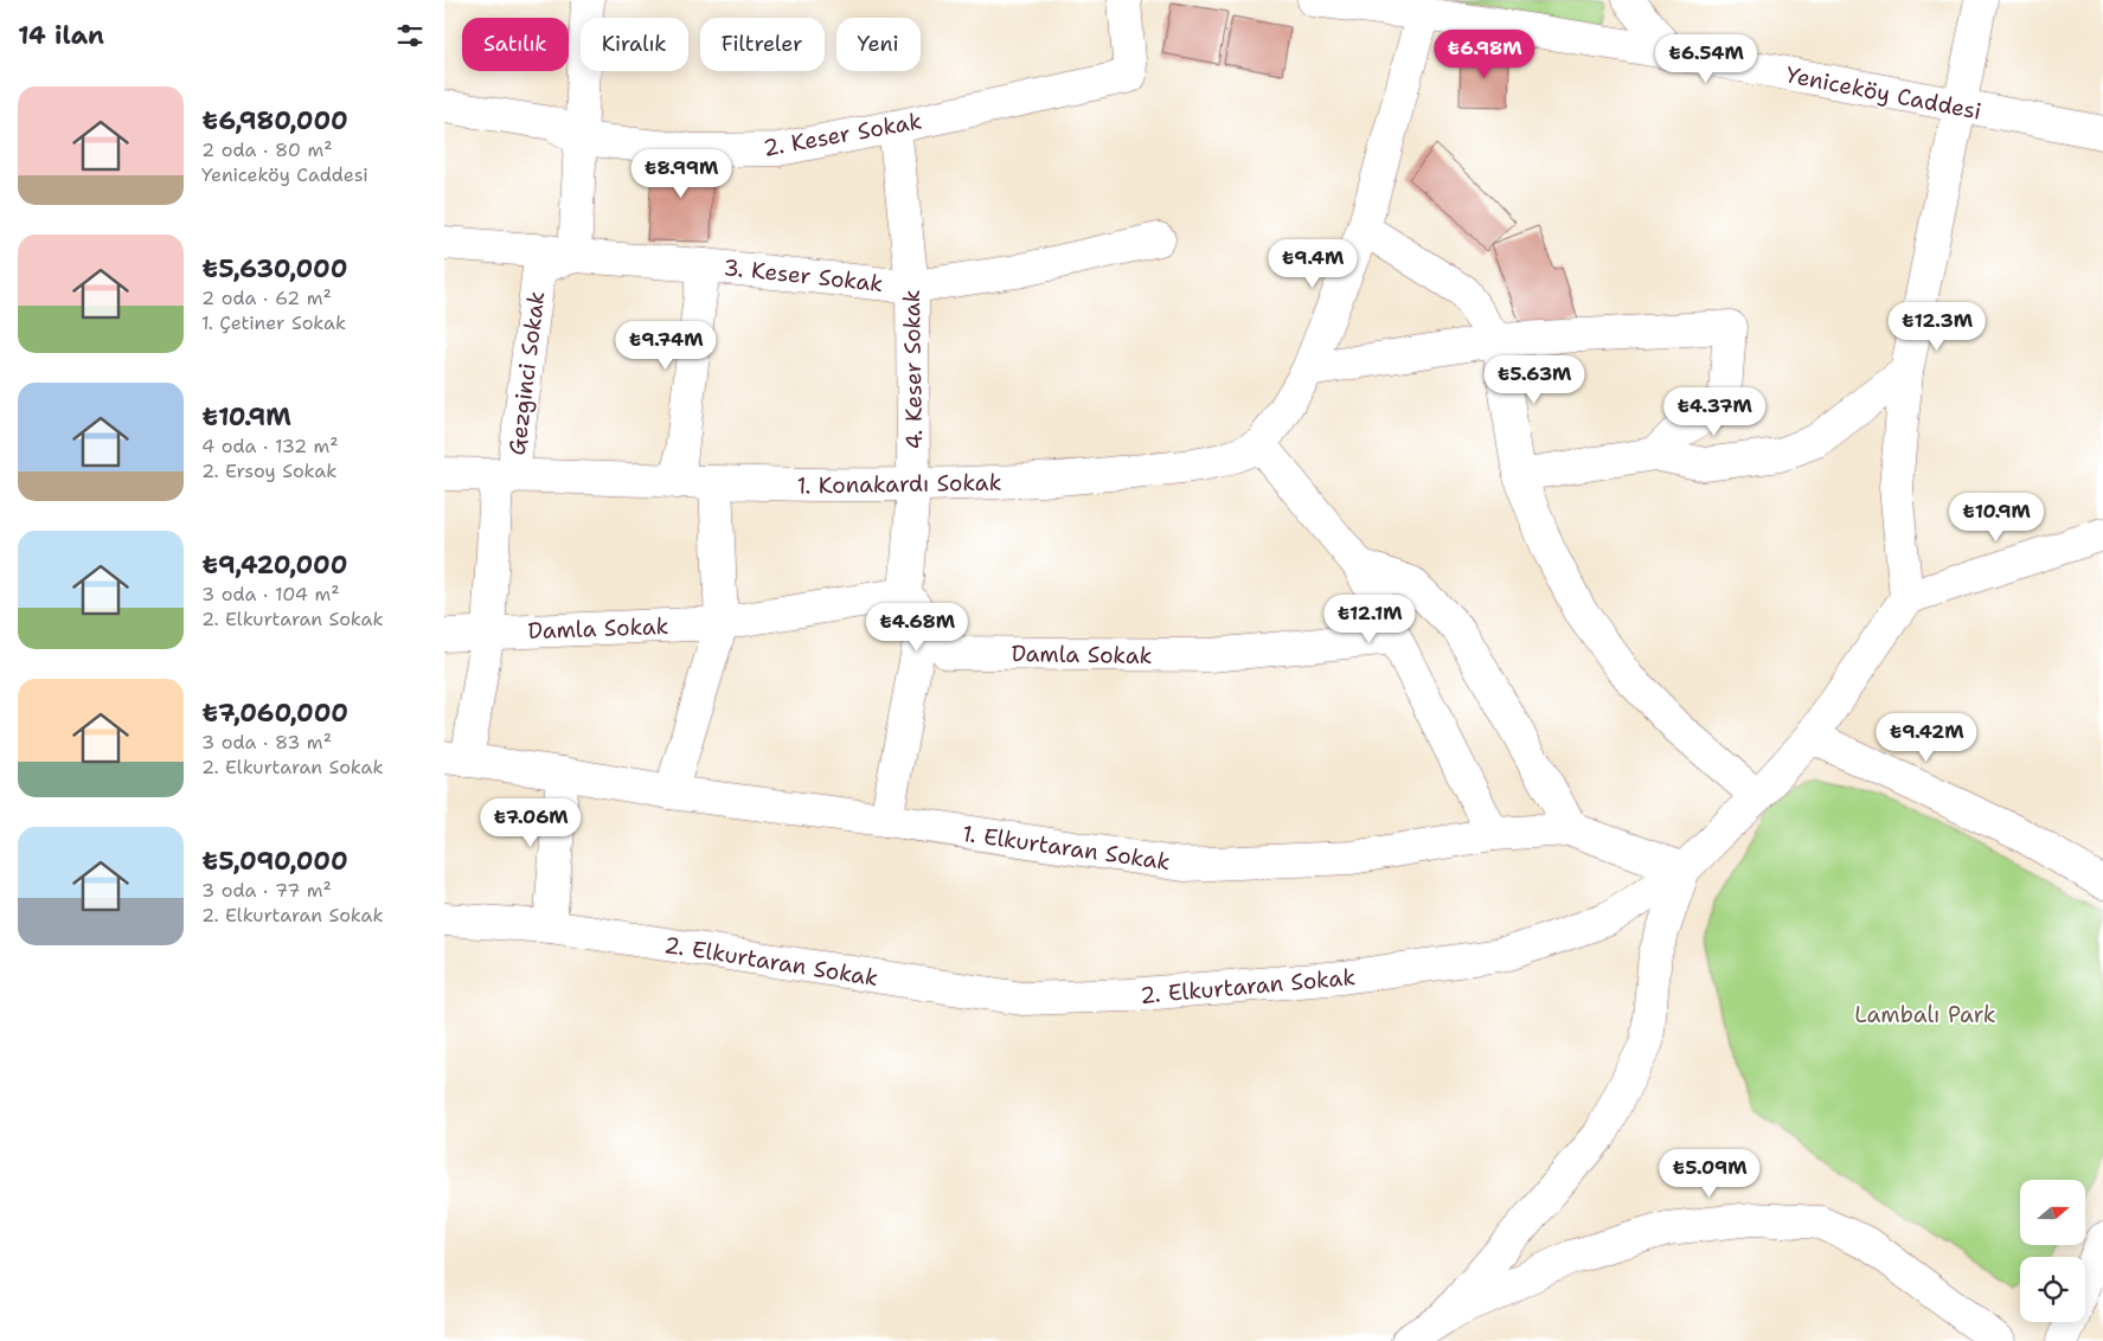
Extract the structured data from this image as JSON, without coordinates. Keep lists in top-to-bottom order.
{
  "streets": {
    "street": [
      "Yeniceköy Caddesi",
      "2. Keser Sokak",
      "3. Keser Sokak",
      "4. Keser Sokak",
      "Gezginci Sokak",
      "1. Konakardı Sokak",
      "Damla Sokak",
      "1. Elkurtaran Sokak",
      "2. Elkurtaran Sokak"
    ]
  },
  "crossings": [
    ["2. Keser Sokak", "4. Keser Sokak"],
    ["3. Keser Sokak", "4. Keser Sokak"],
    ["3. Keser Sokak", "Gezginci Sokak"],
    ["4. Keser Sokak", "1. Konakardı Sokak"],
    ["4. Keser Sokak", "Damla Sokak"],
    ["4. Keser Sokak", "1. Elkurtaran Sokak"],
    ["Gezginci Sokak", "1. Konakardı Sokak"],
    ["Gezginci Sokak", "Damla Sokak"],
    ["Gezginci Sokak", "1. Elkurtaran Sokak"],
    ["1. Elkurtaran Sokak", "2. Elkurtaran Sokak"]
  ],
  "parks": ["Lambalı Park"],
  "north": "right",
  "page": {
    "heading": "14 ilan",
    "chip": [
      "Satılık",
      "Kiralık",
      "Filtreler",
      "Yeni"
    ],
    "price": [
      "₺6.98M",
      "₺6.54M",
      "₺8.99M",
      "₺9.4M",
      "₺12.3M",
      "₺9.74M",
      "₺5.63M",
      "₺4.37M",
      "₺10.9M",
      "₺12.1M",
      "₺4.68M",
      "₺9.42M",
      "₺7.06M",
      "₺5.09M"
    ],
    "list": [
      {
        "name": "₺6,980,000",
        "note": "2 oda · 80 m² · Yeniceköy Caddesi"
      },
      {
        "name": "₺5,630,000",
        "note": "2 oda · 62 m² · 1. Çetiner Sokak"
      },
      {
        "name": "₺10.9M",
        "note": "4 oda · 132 m² · 2. Ersoy Sokak"
      },
      {
        "name": "₺9,420,000",
        "note": "3 oda · 104 m² · 2. Elkurtaran Sokak"
      },
      {
        "name": "₺7,060,000",
        "note": "3 oda · 83 m² · 2. Elkurtaran Sokak"
      },
      {
        "name": "₺5,090,000",
        "note": "3 oda · 77 m² · 2. Elkurtaran Sokak"
      }
    ]
  }
}
